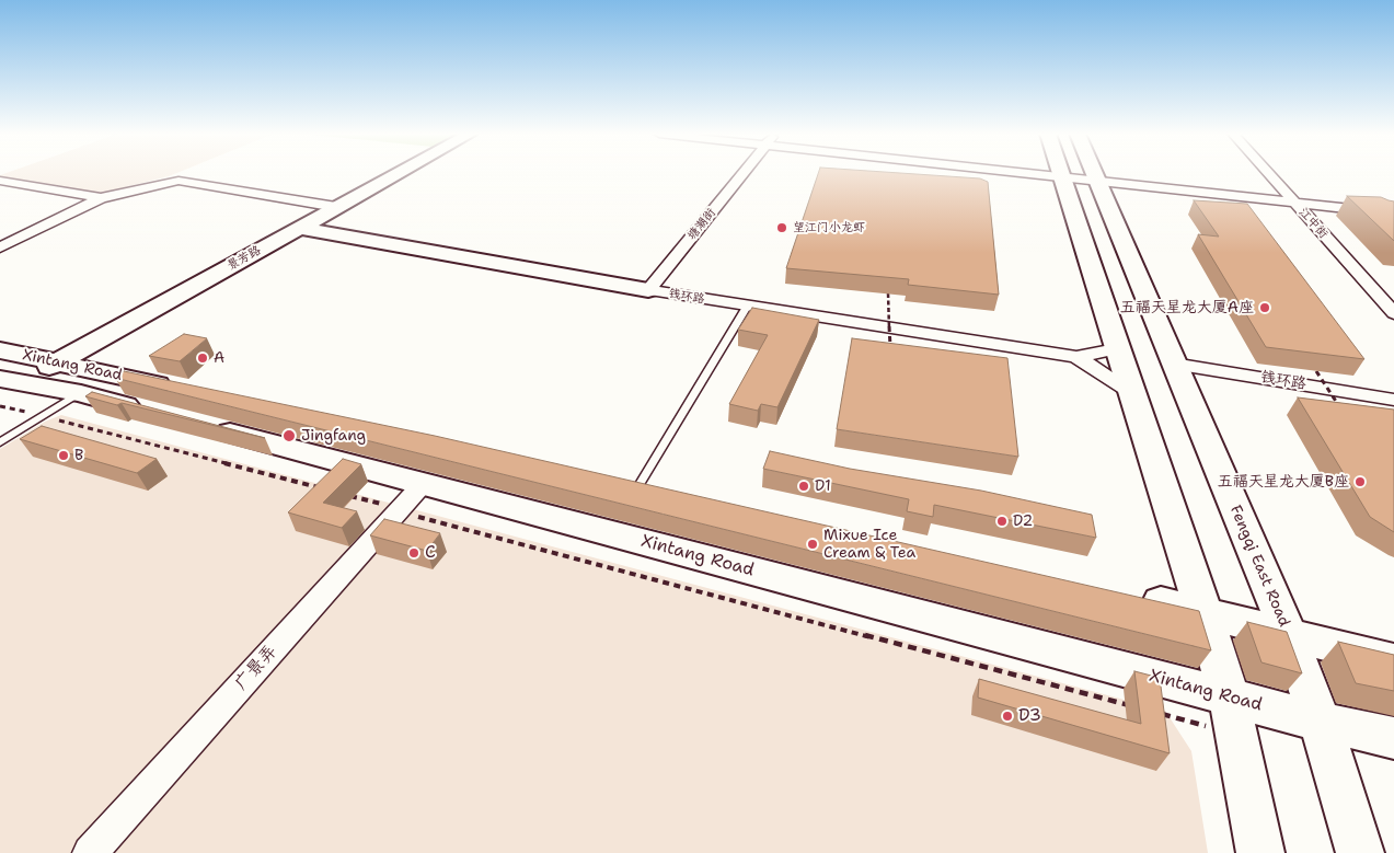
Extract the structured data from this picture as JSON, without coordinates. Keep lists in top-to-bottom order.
{
  "streets": {
    "main road": [
      "景芳路",
      "钱环路",
      "Xintang Road",
      "Fengqi East Road"
    ],
    "street": ["江中街", "塘潮街", "广景弄"]
  },
  "crossings": [
    ["塘潮街", "钱环路"],
    ["景芳路", "钱环路"],
    ["景芳路", "Xintang Road"],
    ["钱环路", "Fengqi East Road"],
    ["Xintang Road", "Fengqi East Road"],
    ["Xintang Road", "广景弄"]
  ],
  "places": [
    "望江门小龙虾",
    "五福天星龙大厦A座",
    "A",
    "Jingfang",
    "B",
    "五福天星龙大厦B座",
    "D1",
    "D2",
    "Mixue Ice Cream & Tea",
    "C",
    "D3"
  ]
}
